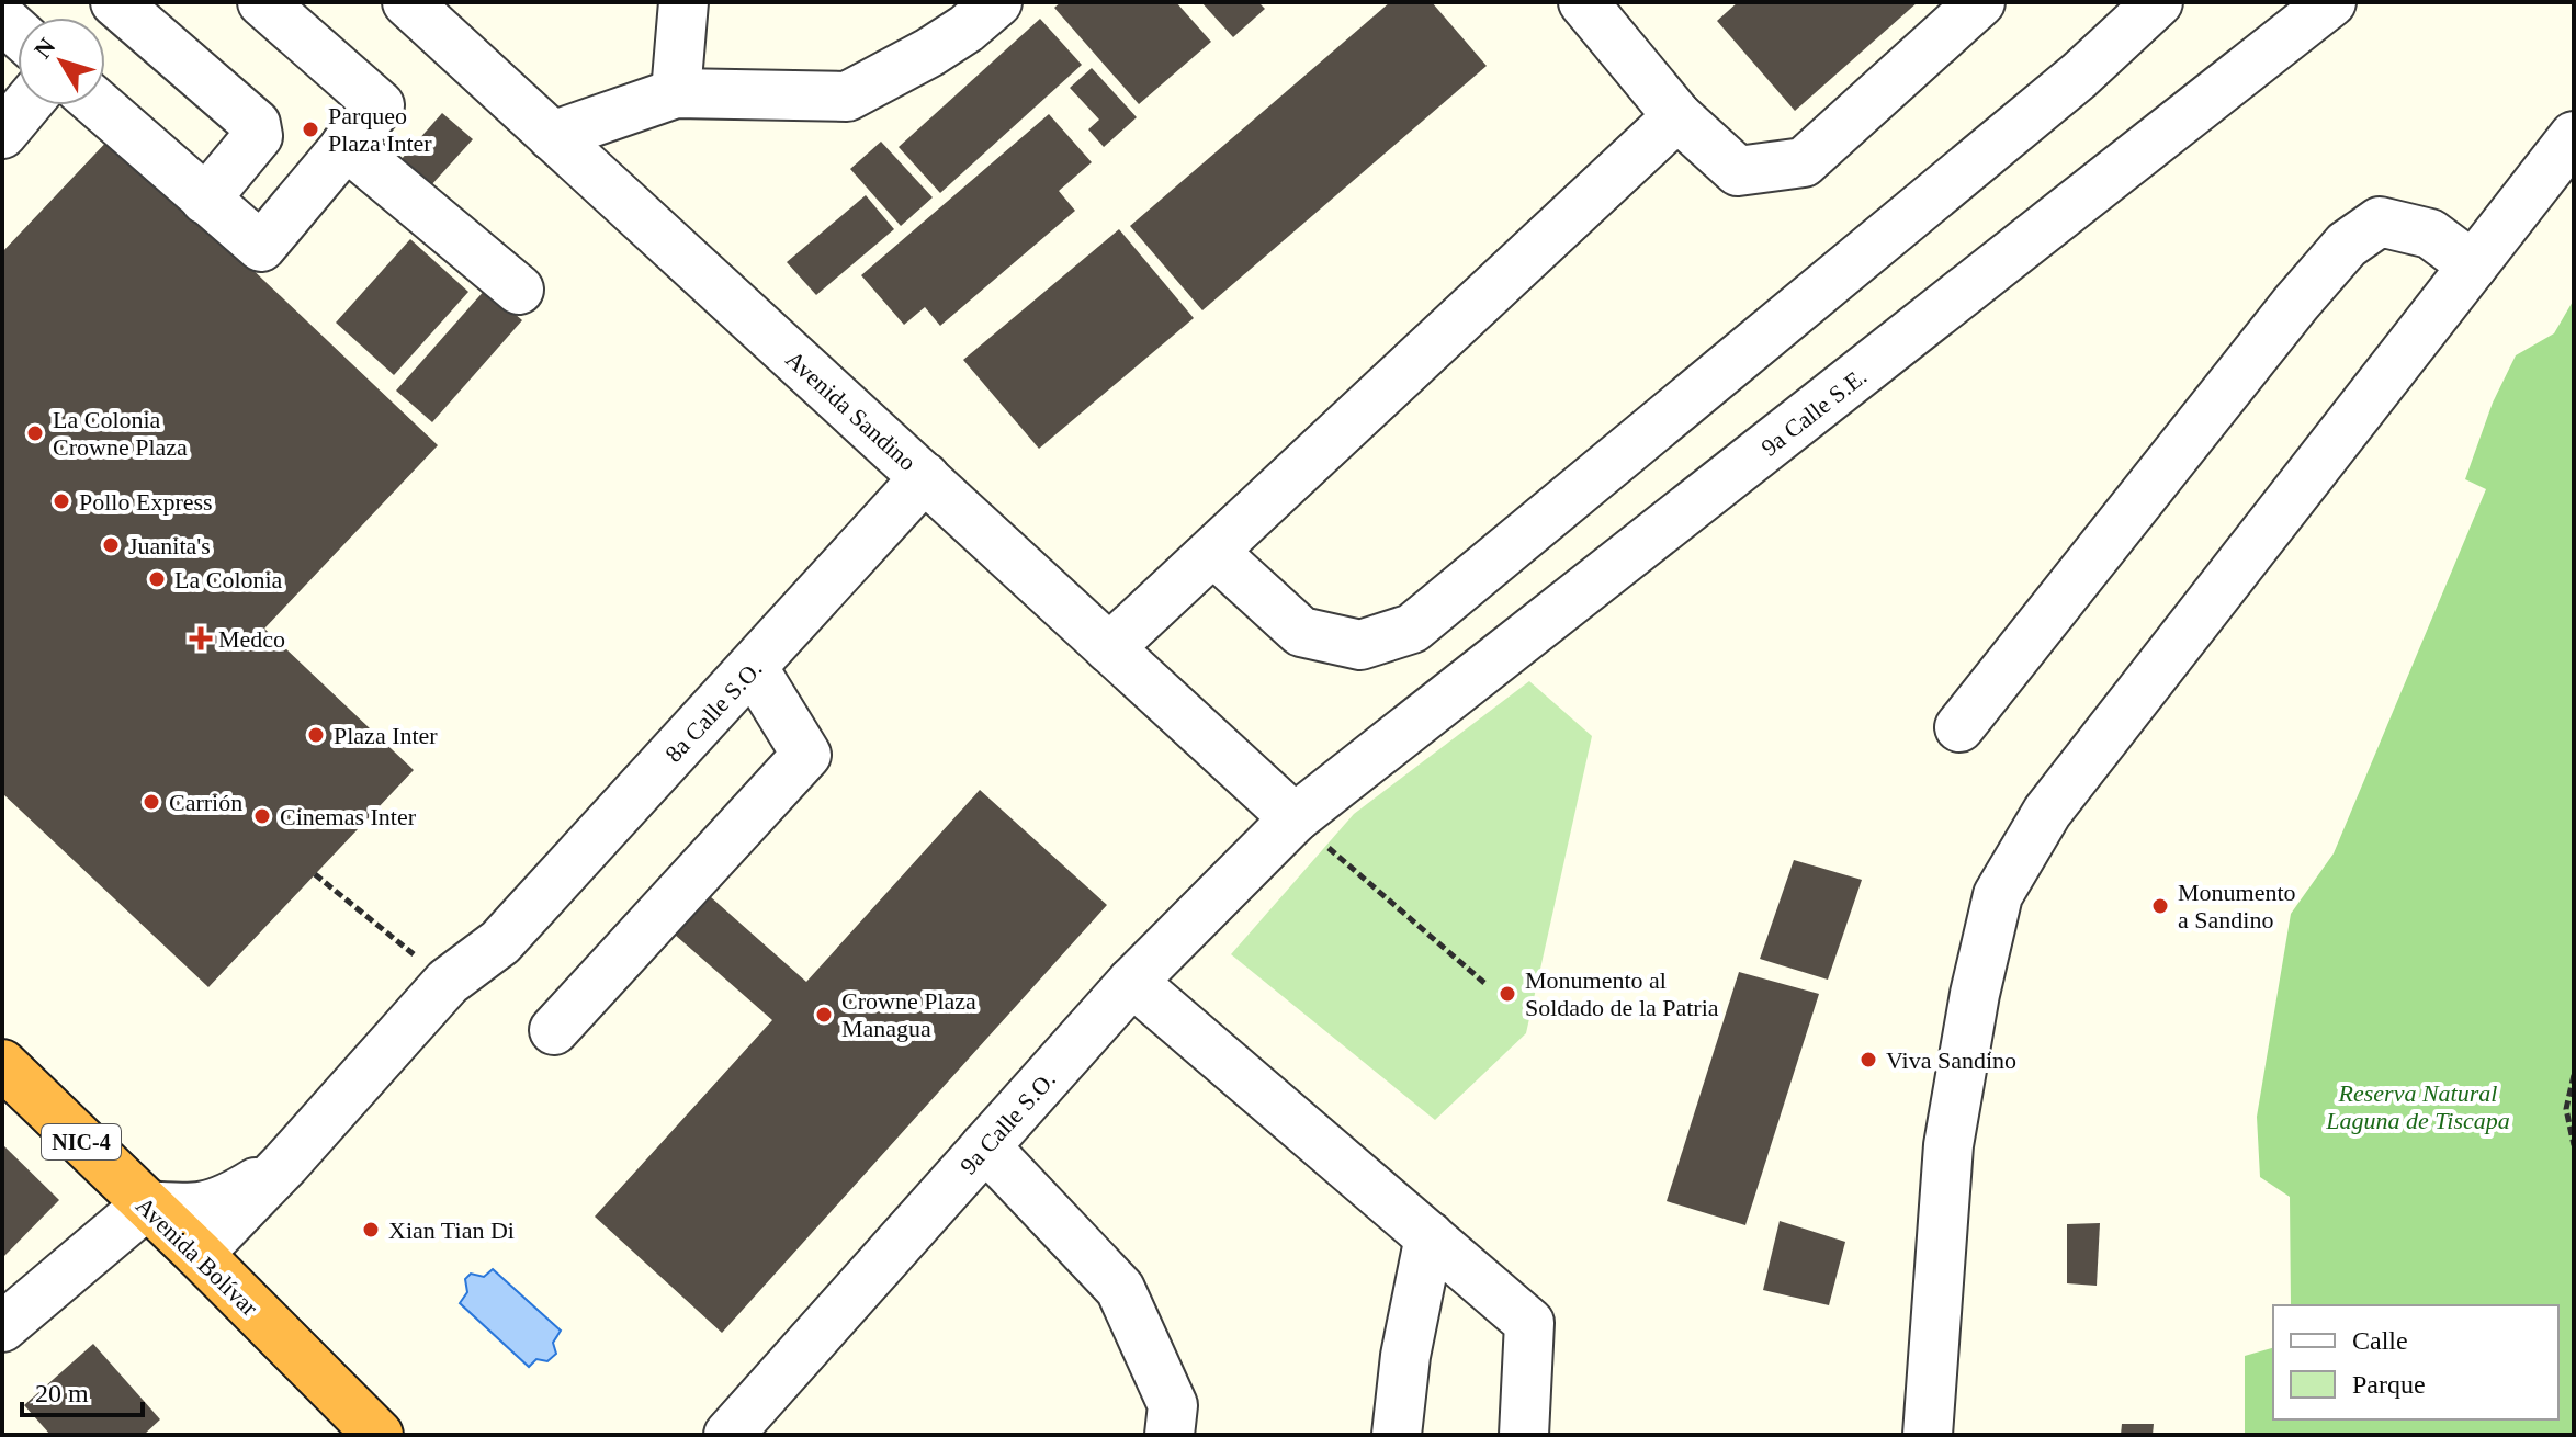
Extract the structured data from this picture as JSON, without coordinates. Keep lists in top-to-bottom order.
{
  "streets": {
    "highway": ["NIC-4", "Avenida Bolívar"],
    "street": [
      "Avenida Sandino",
      "9a Calle S.E.",
      "8a Calle S.O.",
      "9a Calle S.O."
    ]
  },
  "crossings": [
    ["Avenida Sandino", "9a Calle S.E."],
    ["Avenida Sandino", "8a Calle S.O."],
    ["Avenida Sandino", "9a Calle S.O."],
    ["9a Calle S.E.", "9a Calle S.O."],
    ["8a Calle S.O.", "Avenida Bolívar"]
  ],
  "parks": ["Reserva Natural Laguna de Tiscapa"],
  "places": {
    "other": [
      "Parqueo Plaza Inter",
      "La Colonia Crowne Plaza",
      "Pollo Express",
      "Juanita's",
      "La Colonia",
      "Plaza Inter",
      "Carrión",
      "Cinemas Inter",
      "Monumento a Sandino",
      "Monumento al Soldado de la Patria",
      "Crowne Plaza Managua",
      "Viva Sandino",
      "Xian Tian Di"
    ],
    "health": ["Medco"]
  },
  "legend": ["Calle", "Parque"],
  "scale_bar": "20 m",
  "north": "top left"
}
